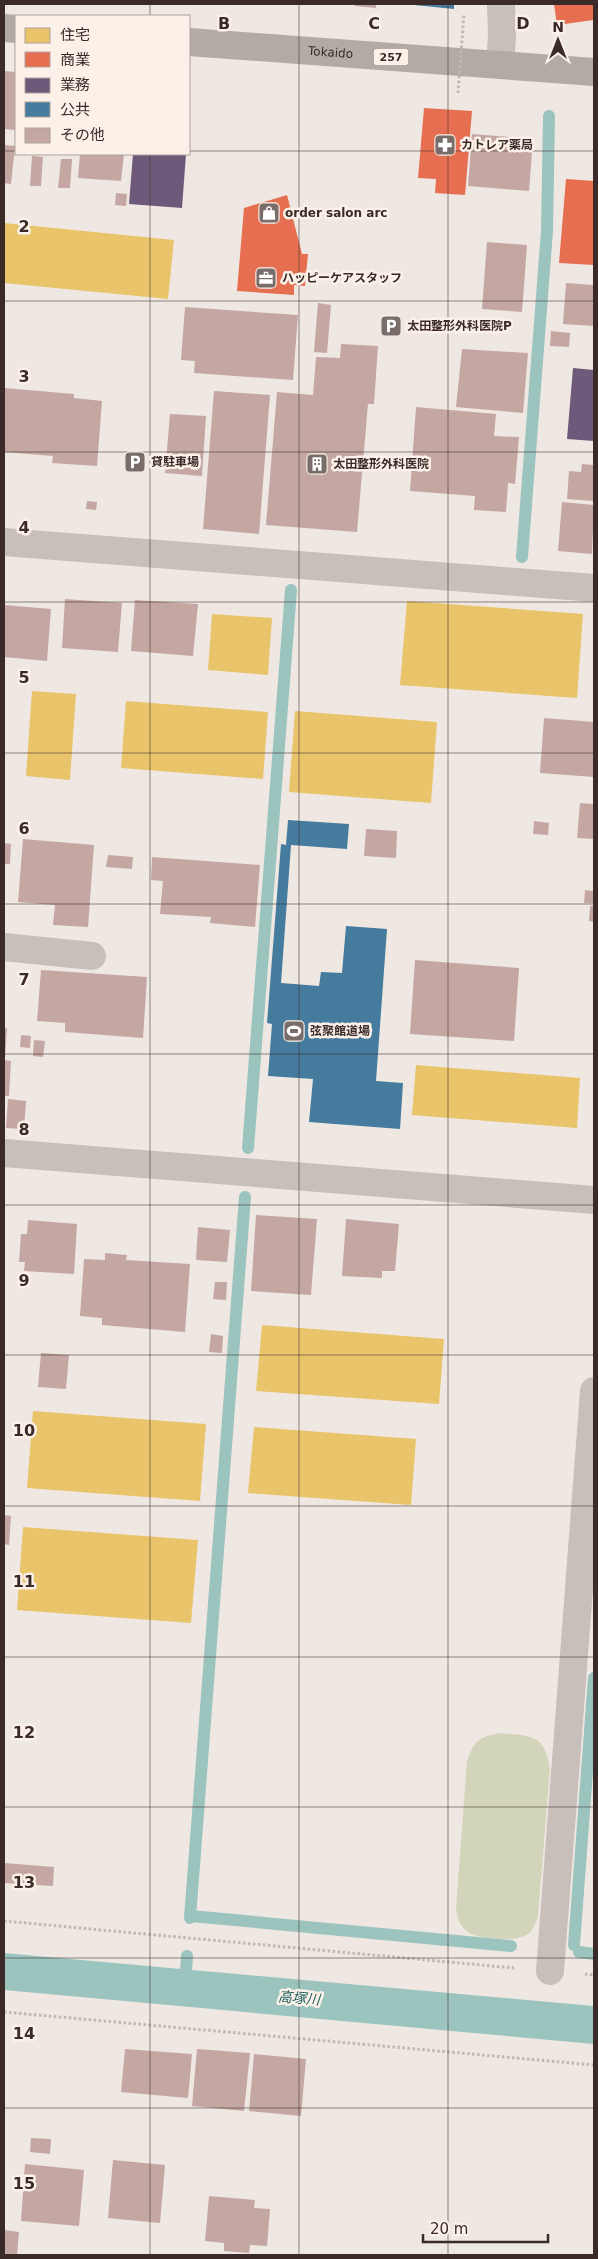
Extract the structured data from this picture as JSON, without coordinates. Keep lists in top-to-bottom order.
{
  "streets": {
    "highway": ["Tokaido", "257"]
  },
  "water": ["高塚川"],
  "places": {
    "pharmacy": ["カトレア薬局"],
    "shop": ["order salon arc"],
    "office": ["ハッピーケアスタッフ"],
    "parking": ["太田整形外科医院P", "貸駐車場"],
    "building": ["太田整形外科医院"],
    "sports": ["弦聚館道場"]
  },
  "legend": [
    "住宅",
    "商業",
    "業務",
    "公共",
    "その他"
  ],
  "scale_bar": "20 m",
  "north": "top",
  "grid": {
    "columns": ["B", "C", "D"],
    "rows": [
      "2",
      "3",
      "4",
      "5",
      "6",
      "7",
      "8",
      "9",
      "10",
      "11",
      "12",
      "13",
      "14",
      "15"
    ]
  }
}
